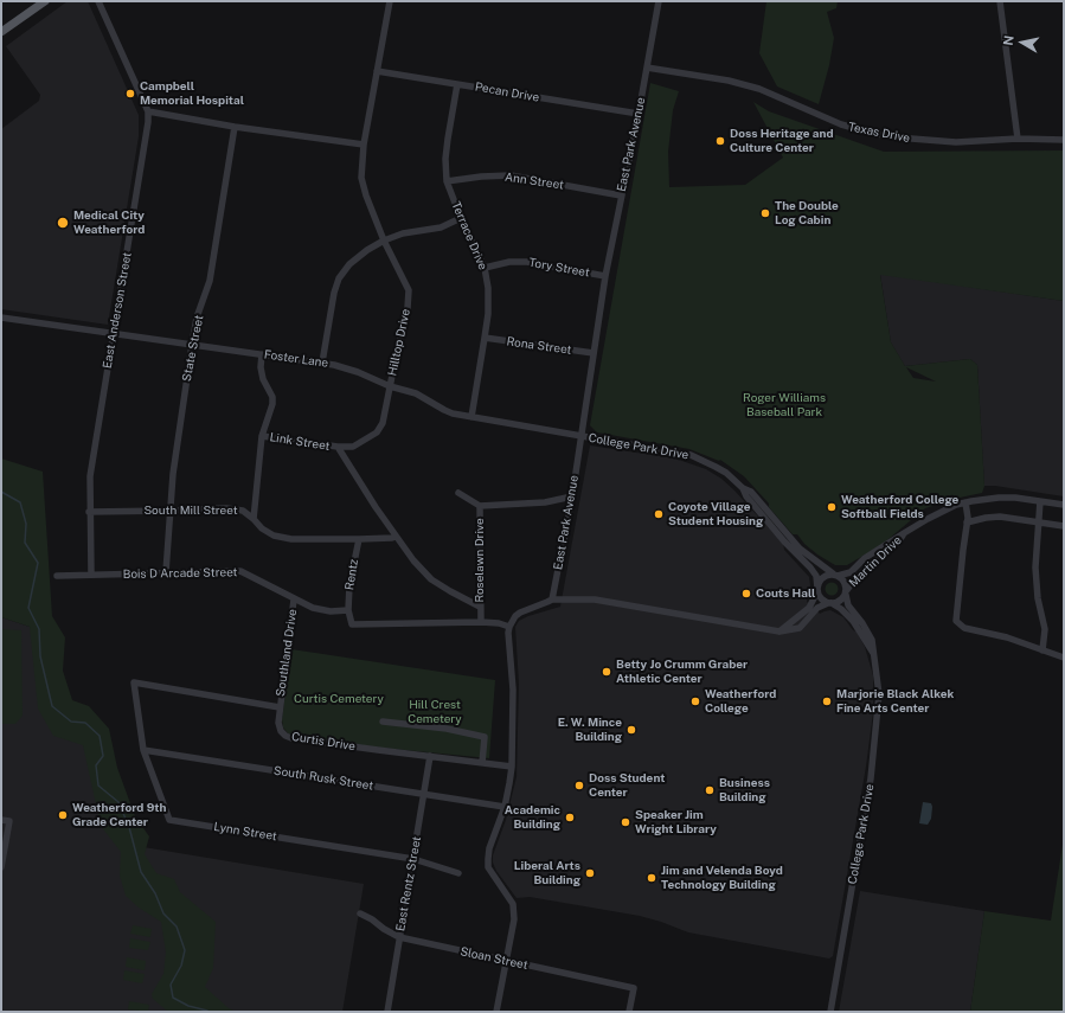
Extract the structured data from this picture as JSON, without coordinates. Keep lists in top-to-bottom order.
{
  "streets": {
    "street": [
      "Pecan Drive",
      "Texas Drive",
      "East Park Avenue",
      "Ann Street",
      "Terrace Drive",
      "Tory Street",
      "East Anderson Street",
      "Hilltop Drive",
      "Rona Street",
      "State Street",
      "Foster Lane",
      "Link Street",
      "College Park Drive",
      "South Mill Street",
      "Roselawn Drive",
      "Martin Drive",
      "Bois D Arcade Street",
      "Rentz",
      "Southland Drive",
      "Curtis Drive",
      "South Rusk Street",
      "Lynn Street",
      "East Rentz Street",
      "Sloan Street"
    ]
  },
  "crossings": [
    ["Pecan Drive", "East Park Avenue"],
    ["Pecan Drive", "Terrace Drive"],
    ["Pecan Drive", "Hilltop Drive"],
    ["Texas Drive", "East Park Avenue"],
    ["East Park Avenue", "Ann Street"],
    ["East Park Avenue", "Tory Street"],
    ["East Park Avenue", "Rona Street"],
    ["East Park Avenue", "Foster Lane"],
    ["East Park Avenue", "College Park Drive"],
    ["East Park Avenue", "Roselawn Drive"],
    ["Ann Street", "Terrace Drive"],
    ["Terrace Drive", "Tory Street"],
    ["Terrace Drive", "Rona Street"],
    ["Terrace Drive", "Foster Lane"],
    ["East Anderson Street", "Foster Lane"],
    ["East Anderson Street", "South Mill Street"],
    ["East Anderson Street", "Bois D Arcade Street"],
    ["Hilltop Drive", "Foster Lane"],
    ["Hilltop Drive", "Link Street"],
    ["State Street", "Foster Lane"],
    ["State Street", "South Mill Street"],
    ["State Street", "Bois D Arcade Street"],
    ["Foster Lane", "College Park Drive"],
    ["College Park Drive", "Martin Drive"],
    ["South Mill Street", "Rentz"],
    ["Bois D Arcade Street", "Rentz"],
    ["Bois D Arcade Street", "Southland Drive"],
    ["Southland Drive", "Curtis Drive"],
    ["Southland Drive", "Lynn Street"],
    ["Curtis Drive", "Lynn Street"],
    ["Curtis Drive", "East Rentz Street"],
    ["South Rusk Street", "Lynn Street"],
    ["South Rusk Street", "East Rentz Street"],
    ["Lynn Street", "East Rentz Street"],
    ["East Rentz Street", "Sloan Street"]
  ],
  "parks": ["Roger Williams Baseball Park", "Curtis Cemetery", "Hill Crest Cemetery"],
  "places": [
    "Campbell Memorial Hospital",
    "Doss Heritage and Culture Center",
    "The Double Log Cabin",
    "Medical City Weatherford",
    "Weatherford College Softball Fields",
    "Coyote Village Student Housing",
    "Couts Hall",
    "Betty Jo Crumm Graber Athletic Center",
    "Weatherford College",
    "Marjorie Black Alkek Fine Arts Center",
    "E. W. Mince Building",
    "Doss Student Center",
    "Business Building",
    "Weatherford 9th Grade Center",
    "Academic Building",
    "Speaker Jim Wright Library",
    "Liberal Arts Building",
    "Jim and Velenda Boyd Technology Building"
  ],
  "north": "left"
}
